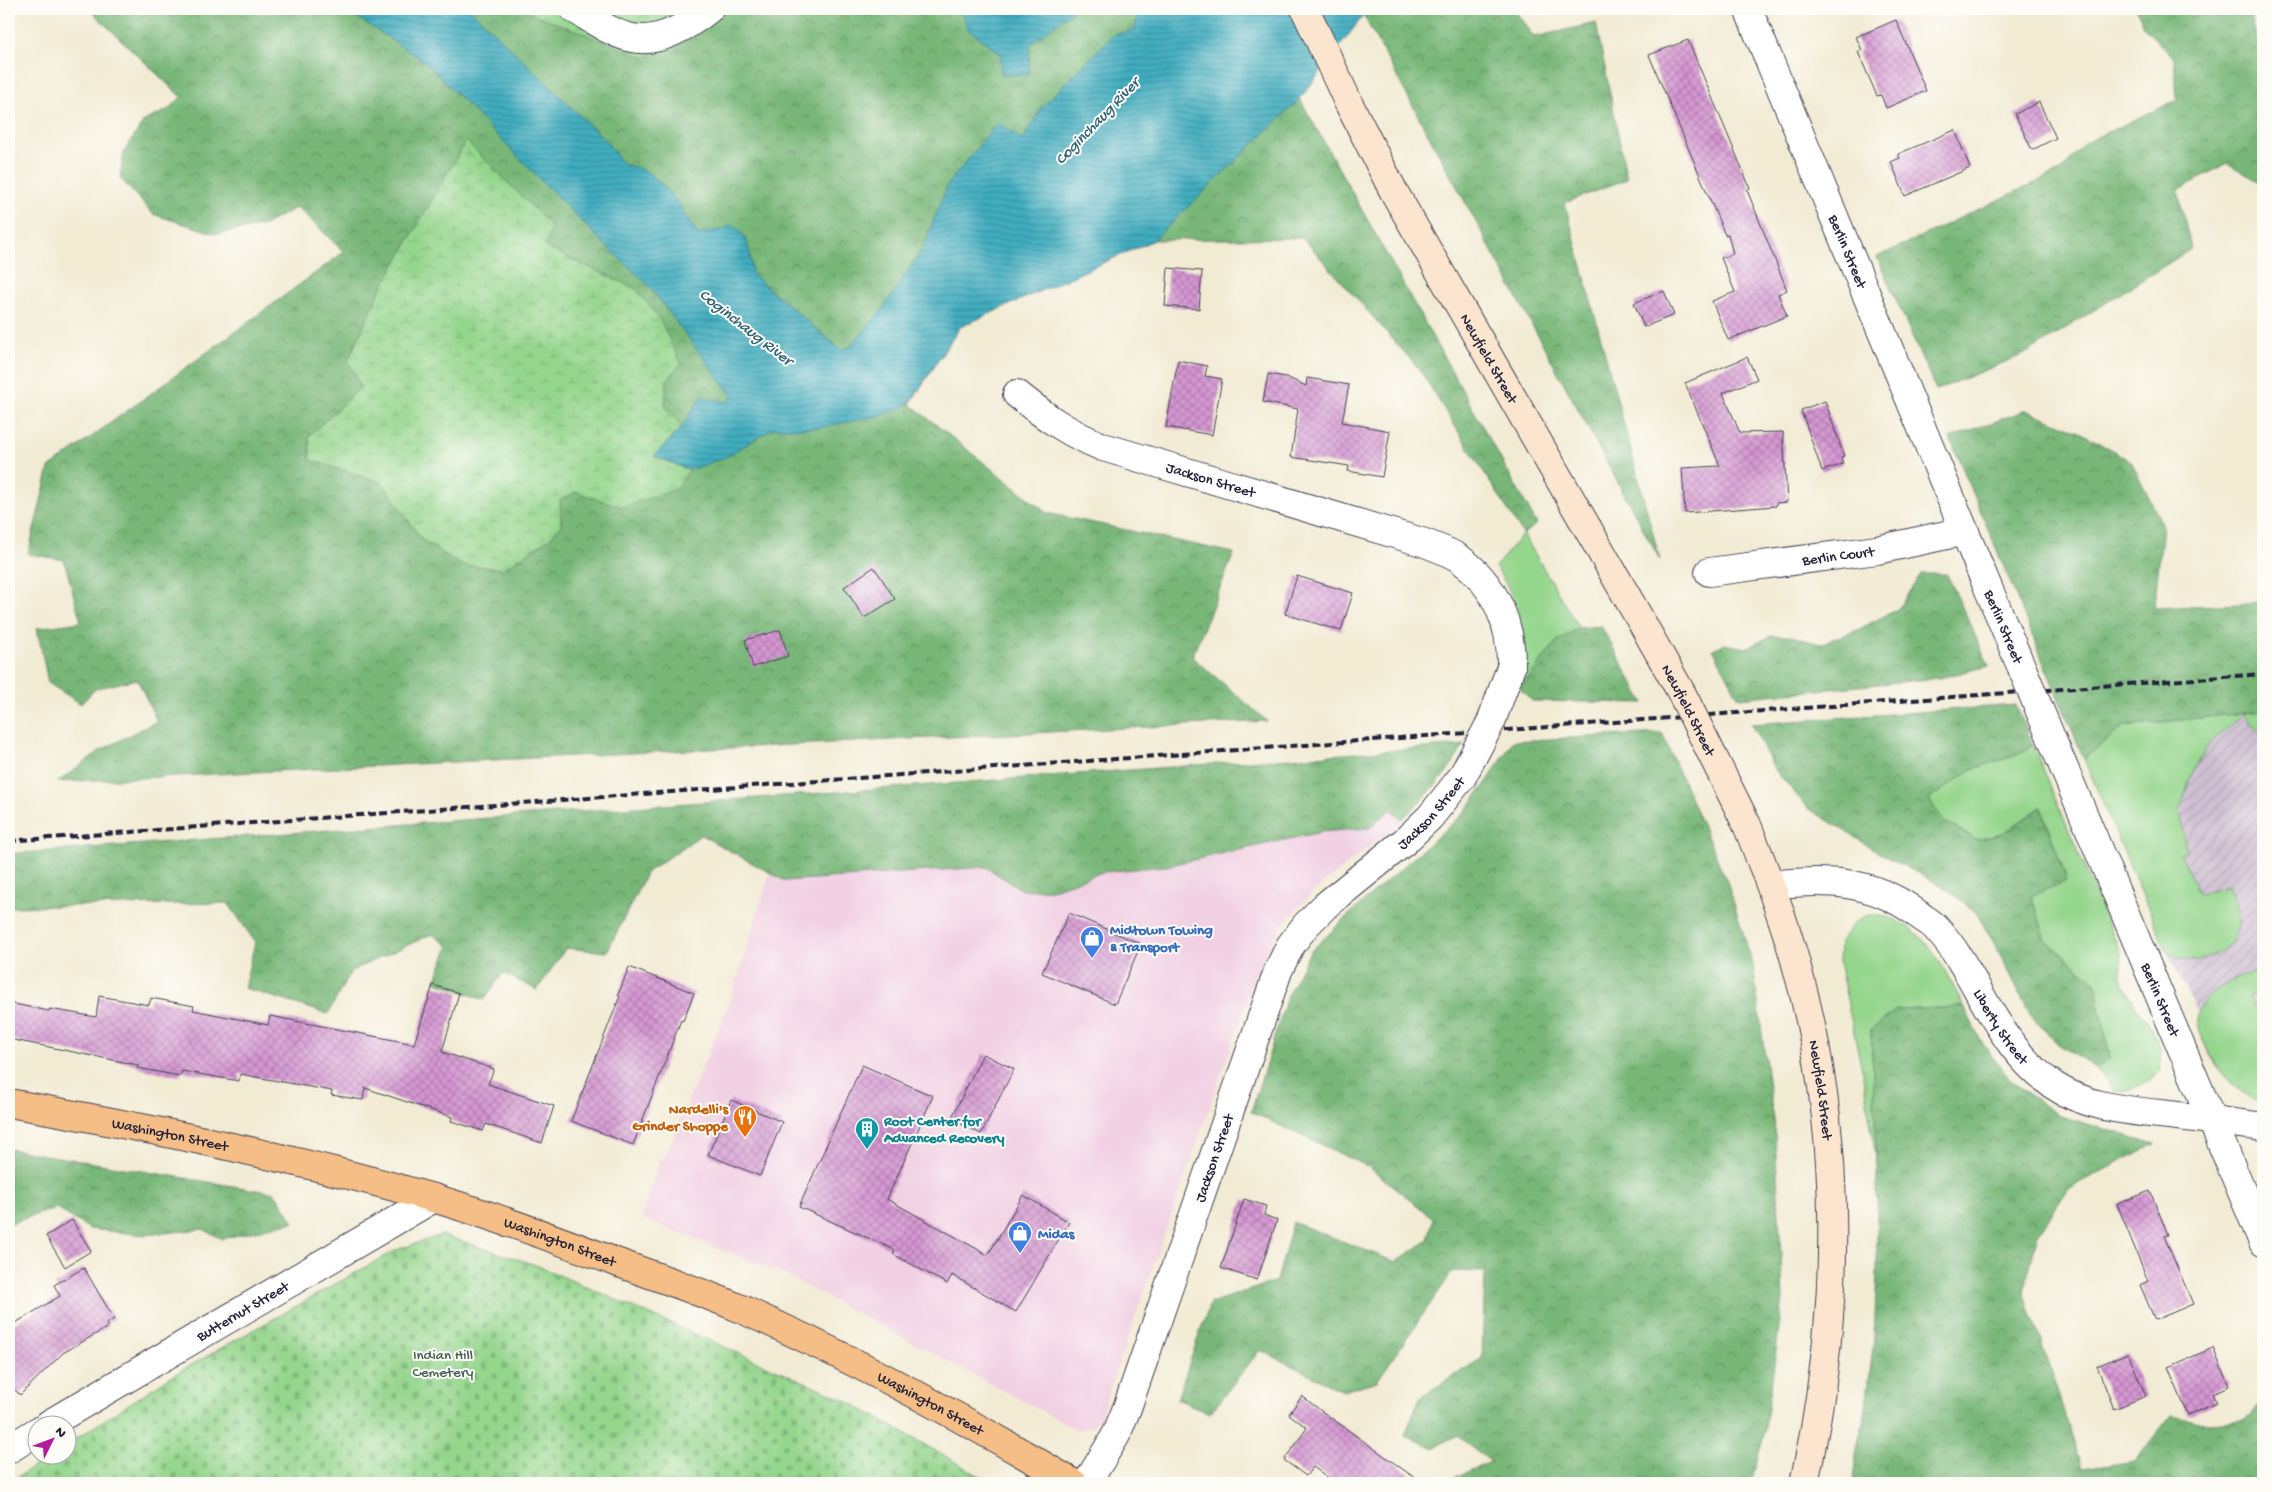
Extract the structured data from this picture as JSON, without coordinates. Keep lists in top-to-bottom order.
{
  "streets": {
    "highway": ["Washington Street"],
    "main road": ["Newfield Street"],
    "street": [
      "Berlin Street",
      "Jackson Street",
      "Berlin Court",
      "Liberty Street",
      "Butternut Street"
    ]
  },
  "crossings": [
    ["Berlin Street", "Berlin Court"],
    ["Berlin Street", "Liberty Street"],
    ["Newfield Street", "Liberty Street"],
    ["Washington Street", "Butternut Street"]
  ],
  "water": ["Coginchaug River"],
  "parks": ["Indian Hill Cemetery"],
  "places": {
    "shop": ["Midtown Towing & Transport", "Midas"],
    "restaurant": ["Nardelli's Grinder Shoppe"],
    "building": ["Root Center for Advanced Recovery"]
  },
  "north": "top right"
}
